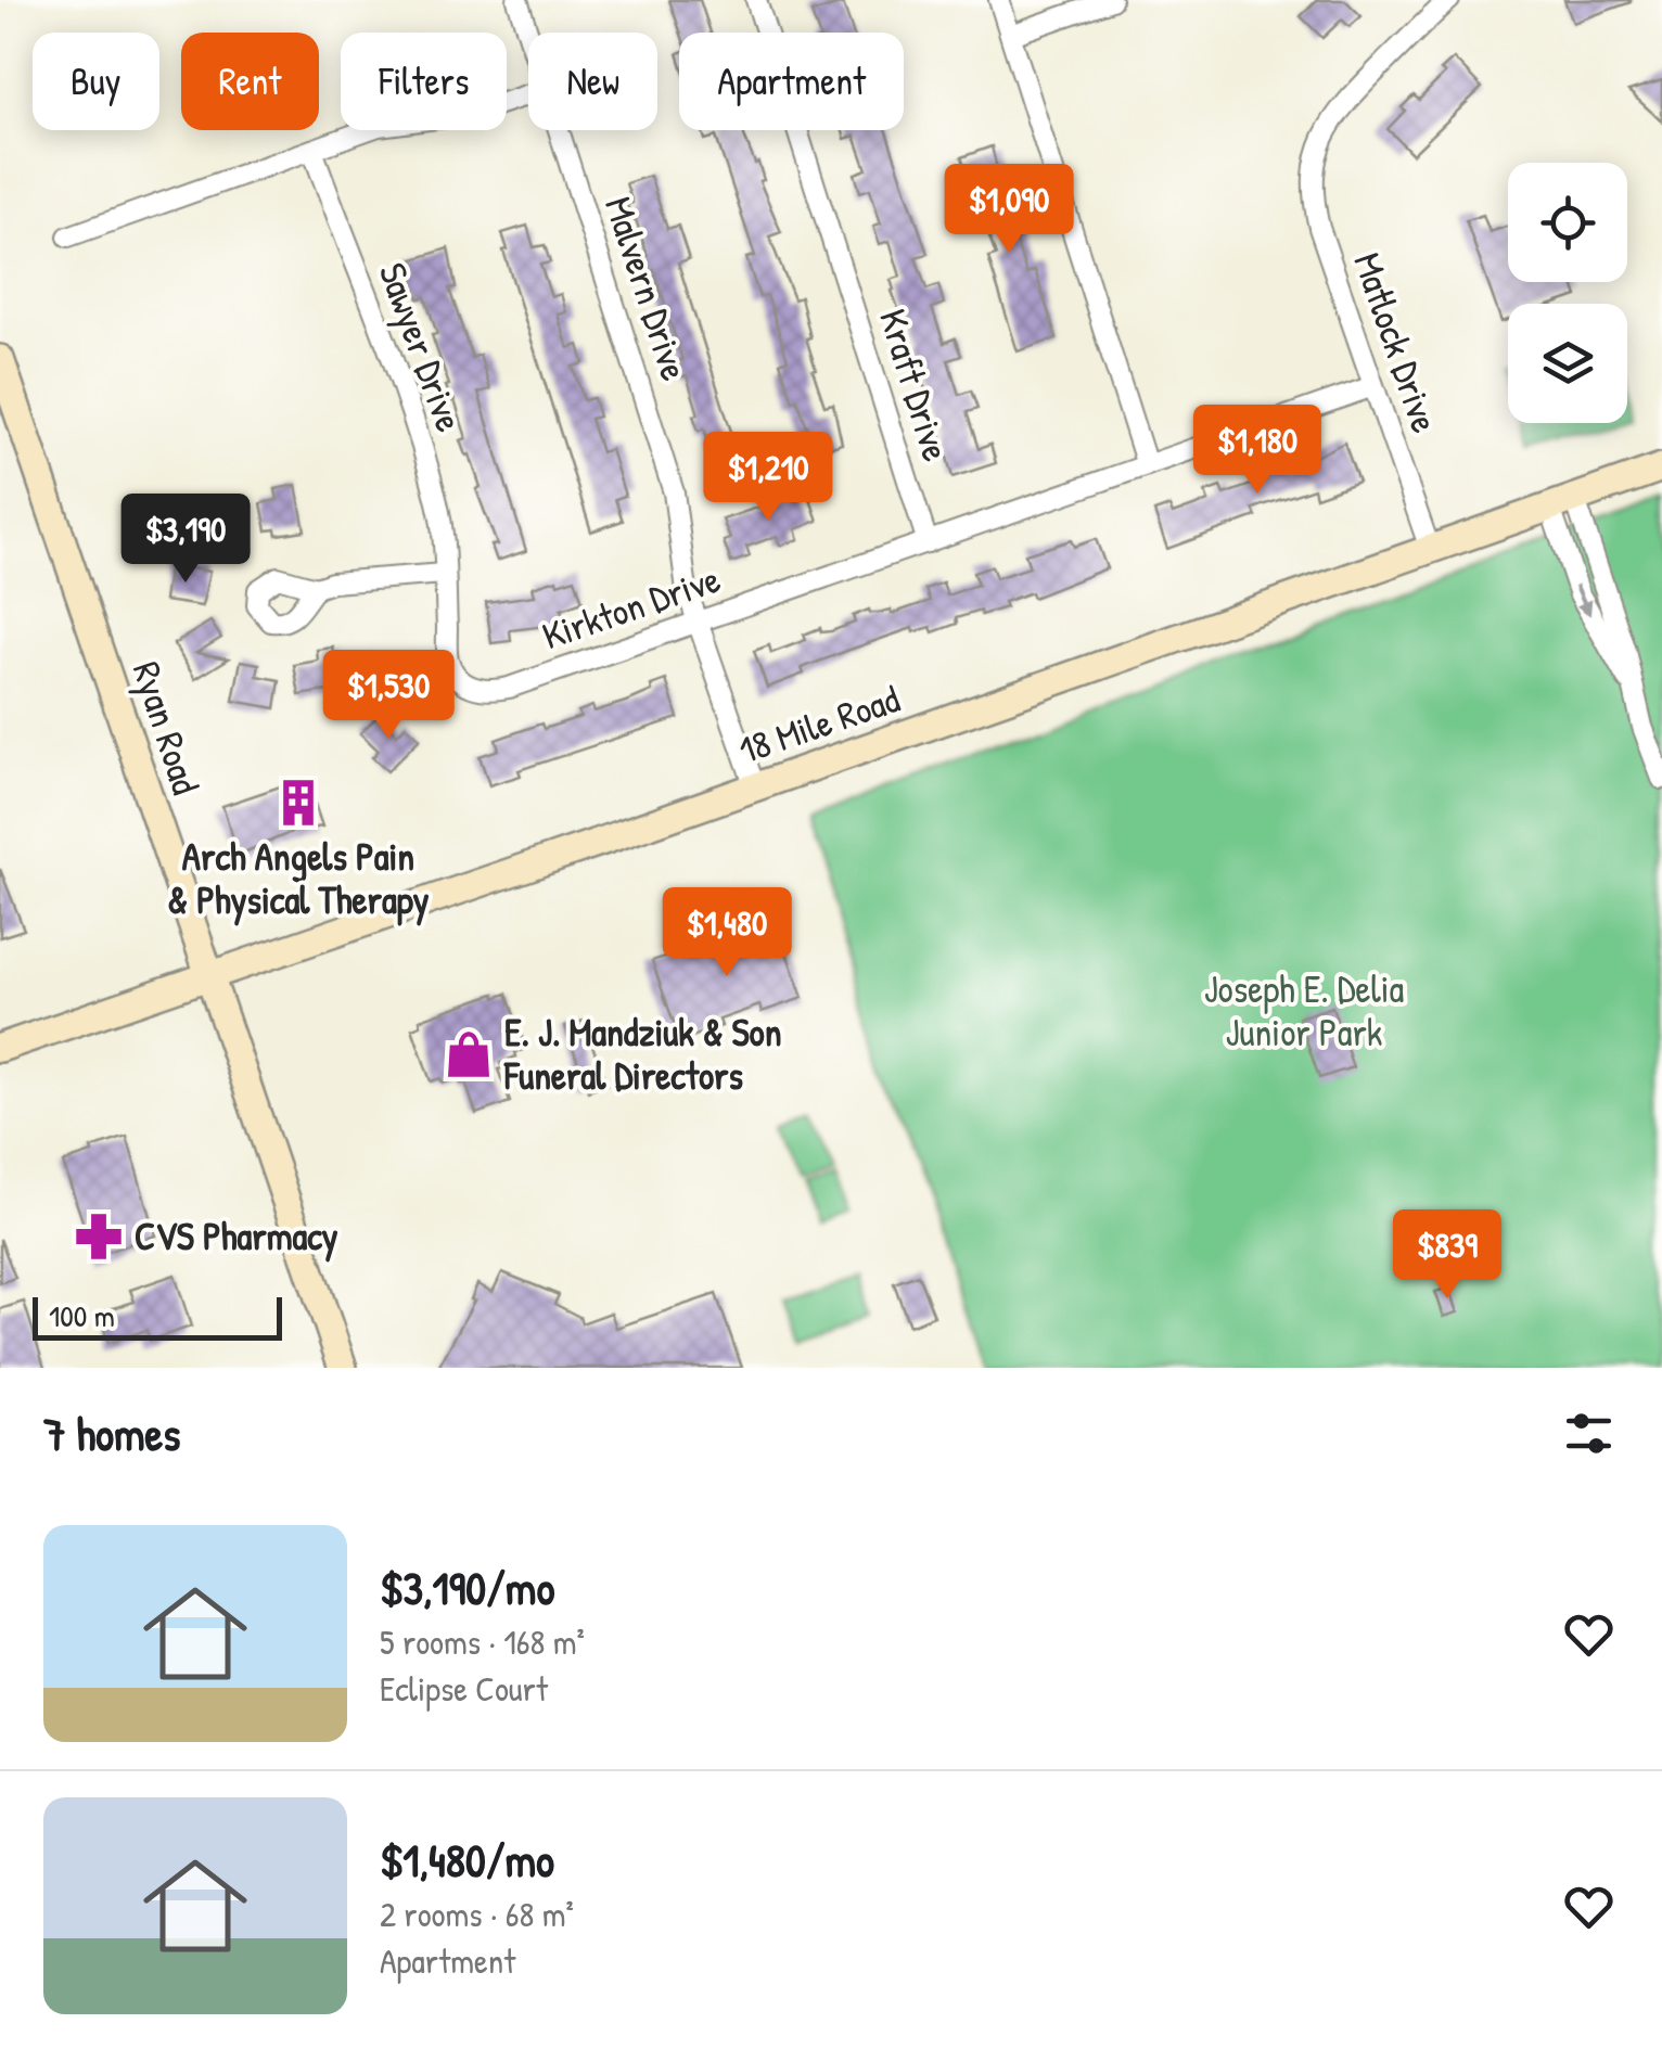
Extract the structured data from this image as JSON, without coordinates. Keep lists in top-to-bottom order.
{
  "streets": {
    "main road": ["18 Mile Road", "Ryan Road"],
    "street": [
      "Malvern Drive",
      "Matlock Drive",
      "Sawyer Drive",
      "Kraft Drive",
      "Kirkton Drive"
    ]
  },
  "crossings": [
    ["Malvern Drive", "Kirkton Drive"],
    ["Malvern Drive", "18 Mile Road"],
    ["Matlock Drive", "Kirkton Drive"],
    ["Matlock Drive", "18 Mile Road"],
    ["Sawyer Drive", "Kirkton Drive"],
    ["Kraft Drive", "Kirkton Drive"],
    ["18 Mile Road", "Ryan Road"]
  ],
  "parks": ["Joseph E. Delia Junior Park"],
  "places": {
    "building": ["Arch Angels Pain & Physical Therapy"],
    "shop": ["E. J. Mandziuk & Son Funeral Directors"],
    "pharmacy": ["CVS Pharmacy"]
  },
  "scale_bar": "100 m",
  "page": {
    "chip": [
      "Buy",
      "Rent",
      "Filters",
      "New",
      "Apartment"
    ],
    "price": [
      "$1,090",
      "$1,180",
      "$1,210",
      "$3,190",
      "$1,530",
      "$1,480",
      "$839"
    ],
    "scale": "100 m",
    "heading": "7 homes",
    "list": [
      {
        "name": "$3,190/mo",
        "note": "5 rooms · 168 m² · Eclipse Court"
      },
      {
        "name": "$1,480/mo",
        "note": "2 rooms · 68 m² · Apartment"
      }
    ]
  }
}
